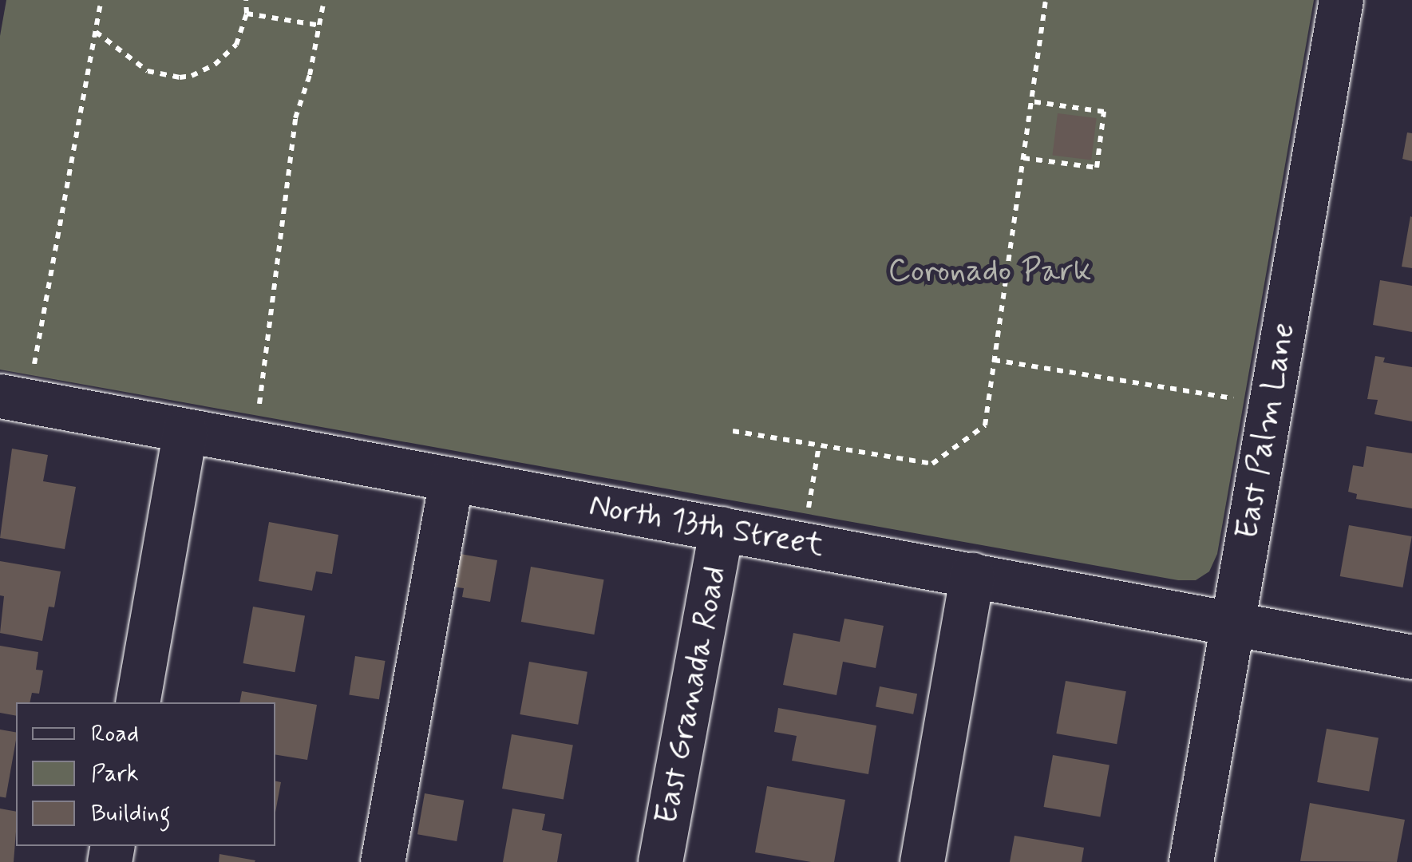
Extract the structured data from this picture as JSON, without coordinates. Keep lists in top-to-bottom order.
{
  "streets": {
    "street": ["East Palm Lane", "North 13th Street", "East Granada Road"]
  },
  "crossings": [
    ["East Palm Lane", "North 13th Street"],
    ["North 13th Street", "East Granada Road"]
  ],
  "parks": ["Coronado Park"],
  "legend": ["Road", "Park", "Building"]
}
